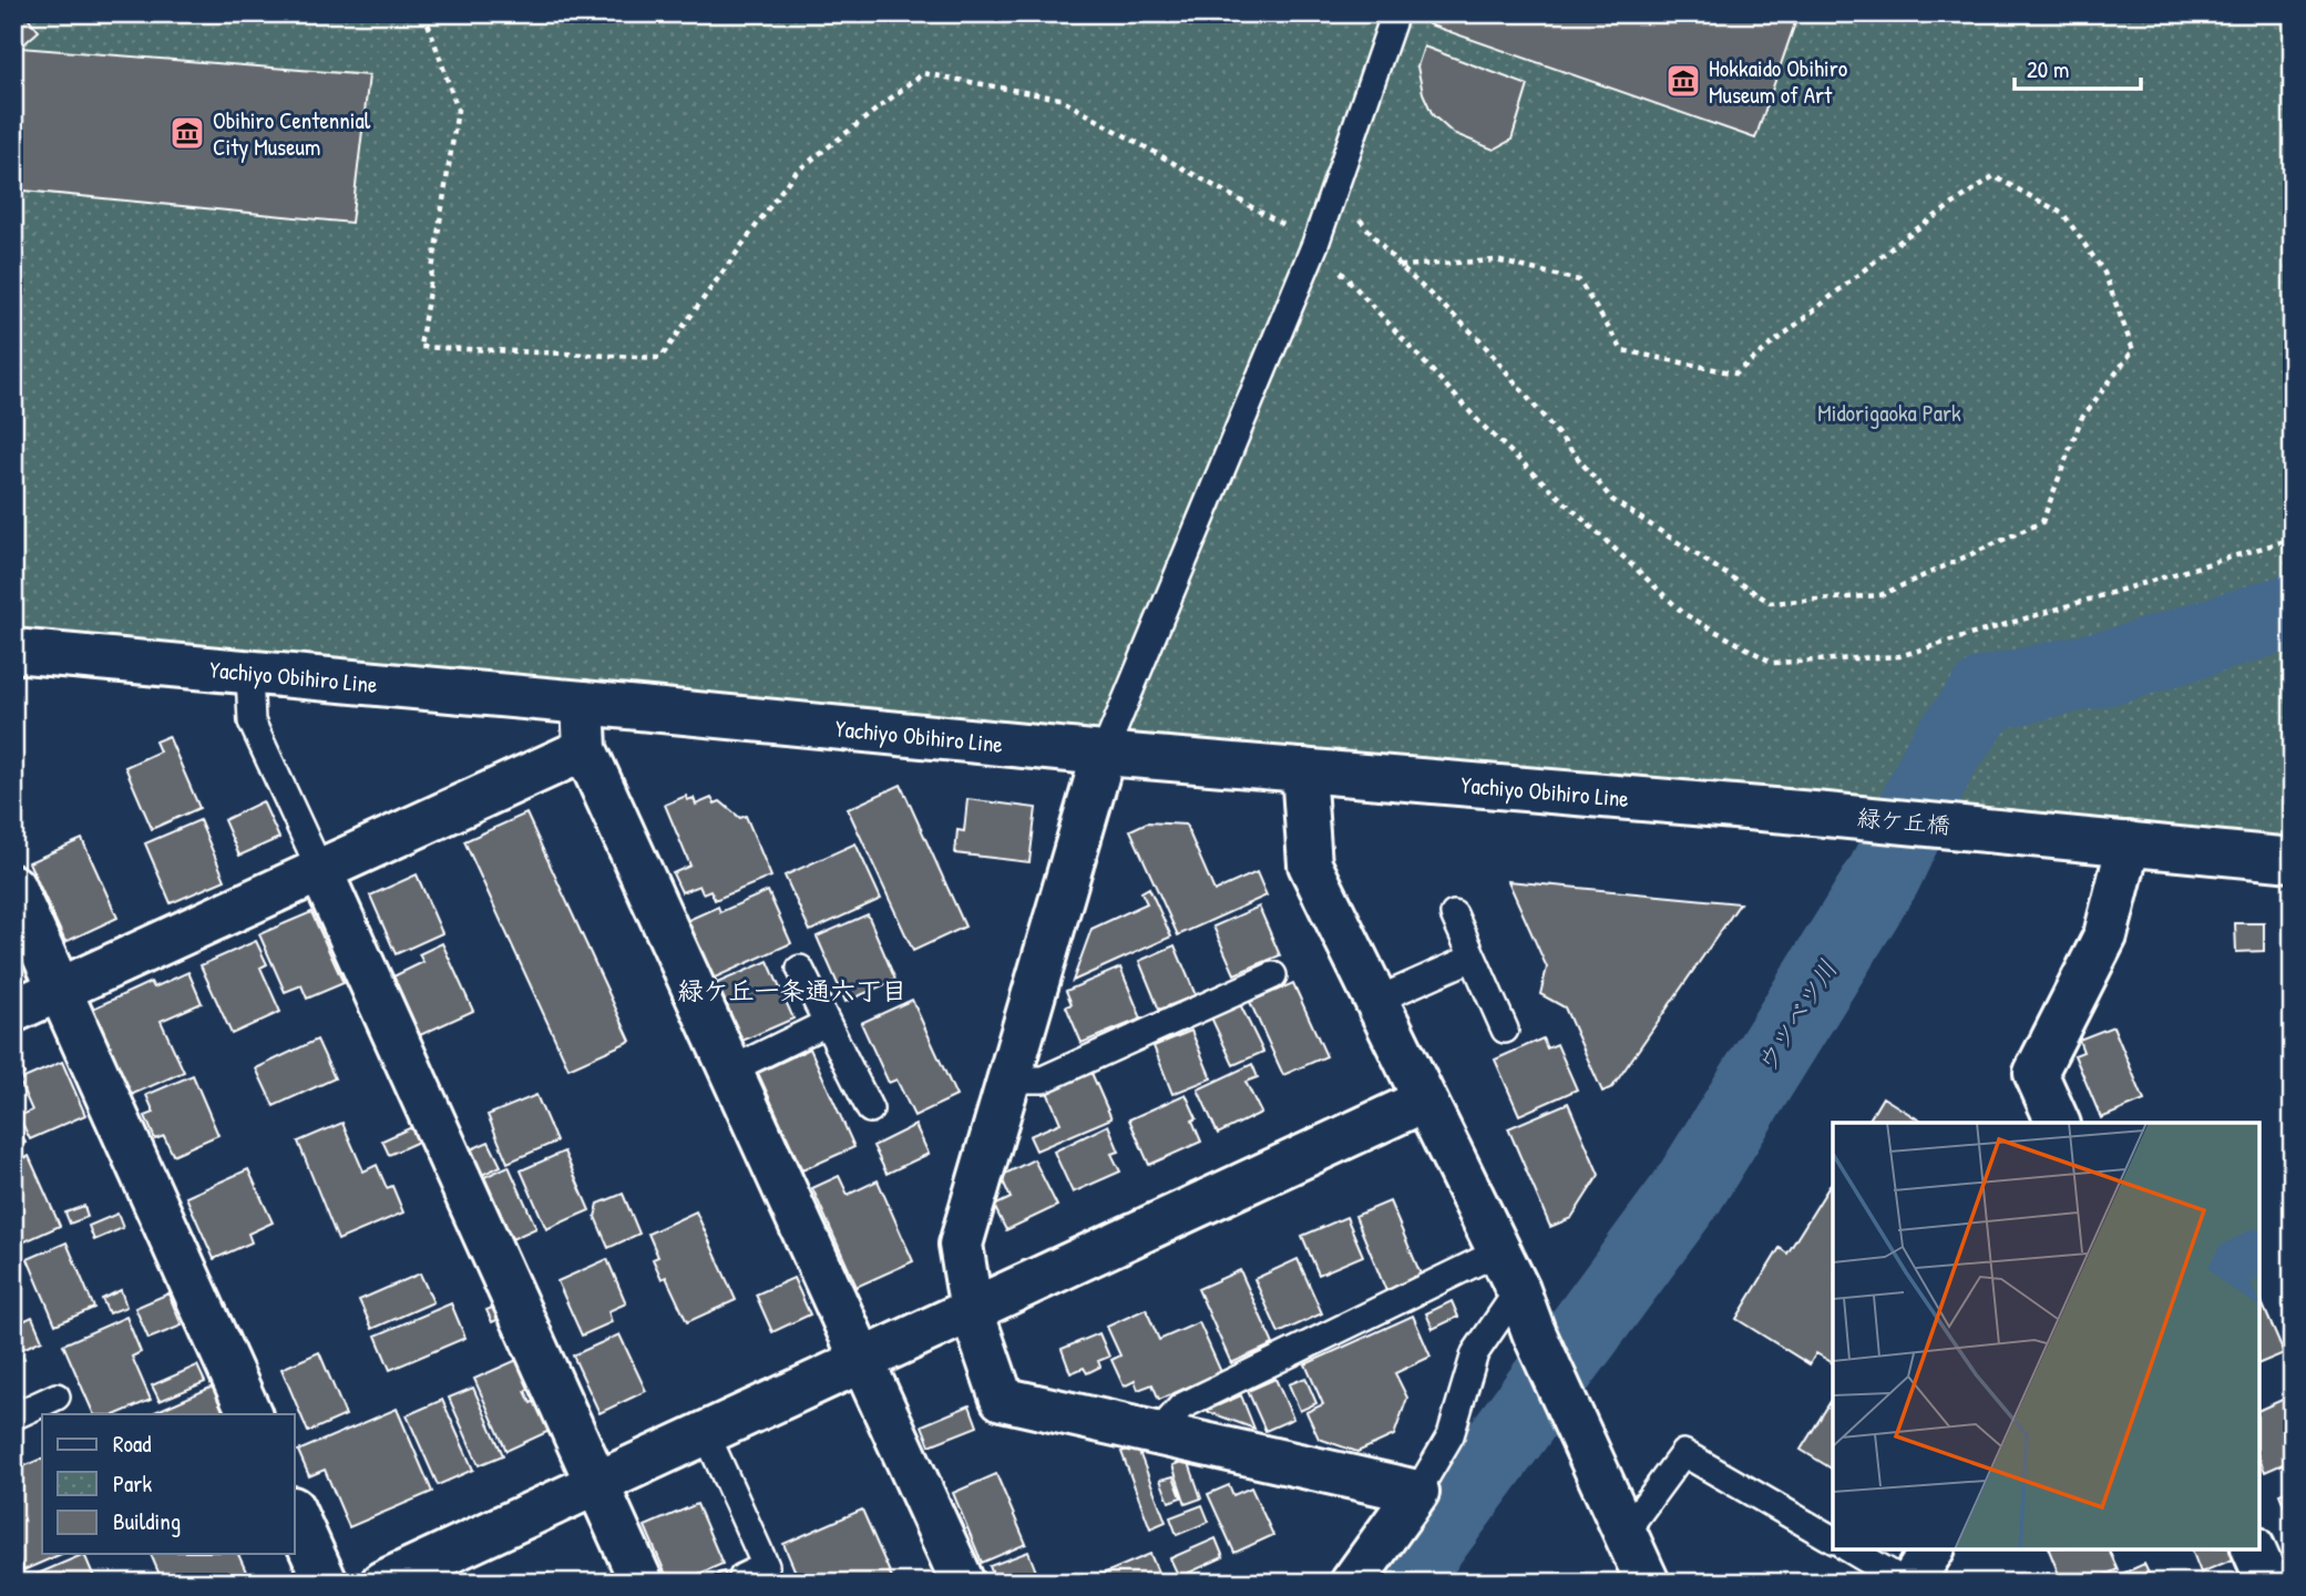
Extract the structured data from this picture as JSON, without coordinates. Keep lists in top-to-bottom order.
{
  "streets": {
    "street": ["Yachiyo Obihiro Line", "緑ケ丘橋"]
  },
  "crossings": [
    ["Yachiyo Obihiro Line", "緑ケ丘橋"]
  ],
  "districts": ["緑ケ丘一条通六丁目"],
  "water": ["ウツベツ川"],
  "parks": ["Midorigaoka Park"],
  "places": {
    "museum": ["Hokkaido Obihiro Museum of Art", "Obihiro Centennial City Museum"]
  },
  "legend": ["Road", "Park", "Building"],
  "scale_bar": "20 m"
}
